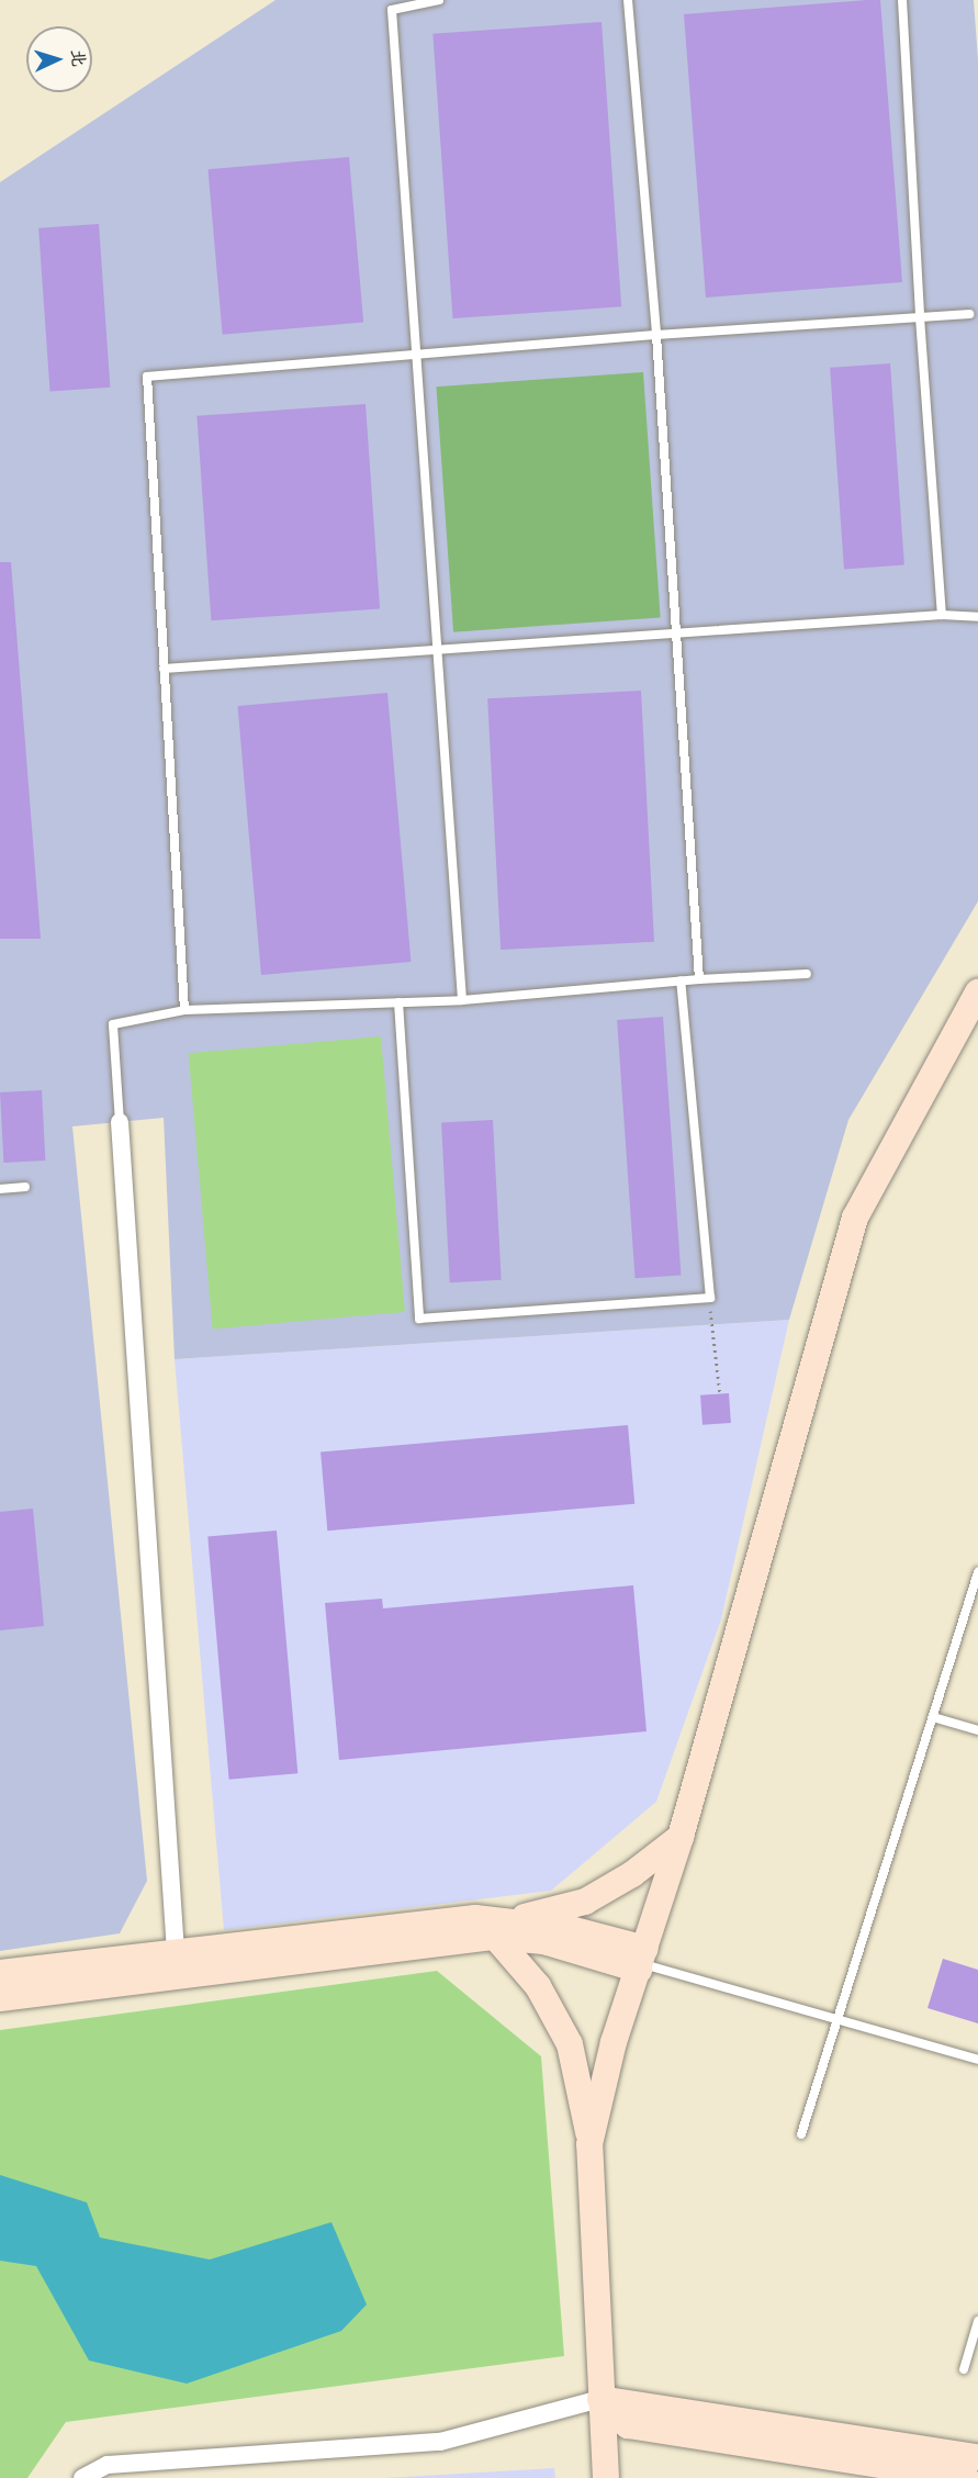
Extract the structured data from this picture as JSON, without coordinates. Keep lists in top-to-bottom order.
{
  "north": "right"
}
